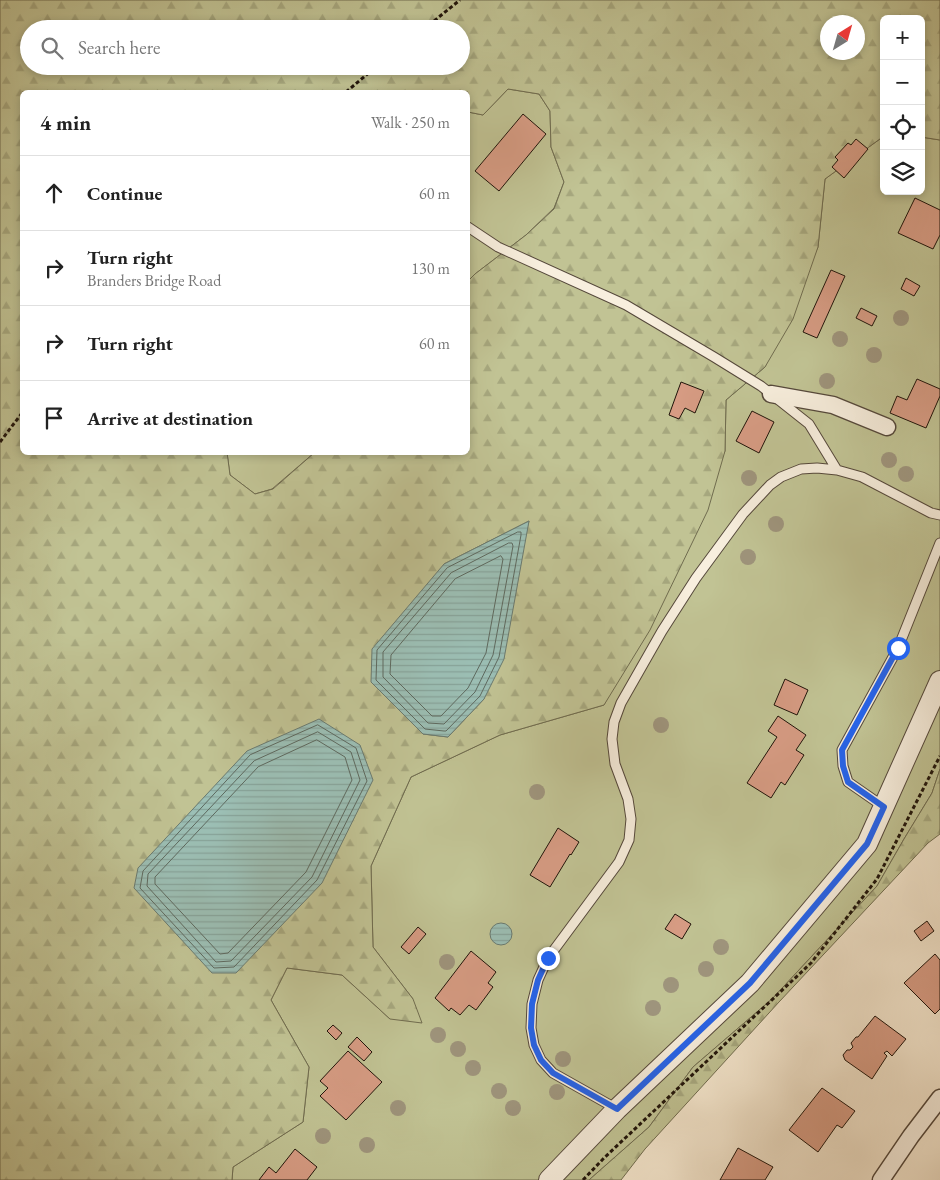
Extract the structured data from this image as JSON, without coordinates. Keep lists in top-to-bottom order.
{
  "north": "top right",
  "page": {
    "map_buttons": ["+", "−"],
    "search": "Search here",
    "heading": ["4 min", "Walk · 250 m"],
    "list": [
      ["Continue", "60 m"],
      ["Turn right", "Branders Bridge Road", "130 m"],
      ["Turn right", "60 m"],
      "Arrive at destination"
    ]
  }
}
